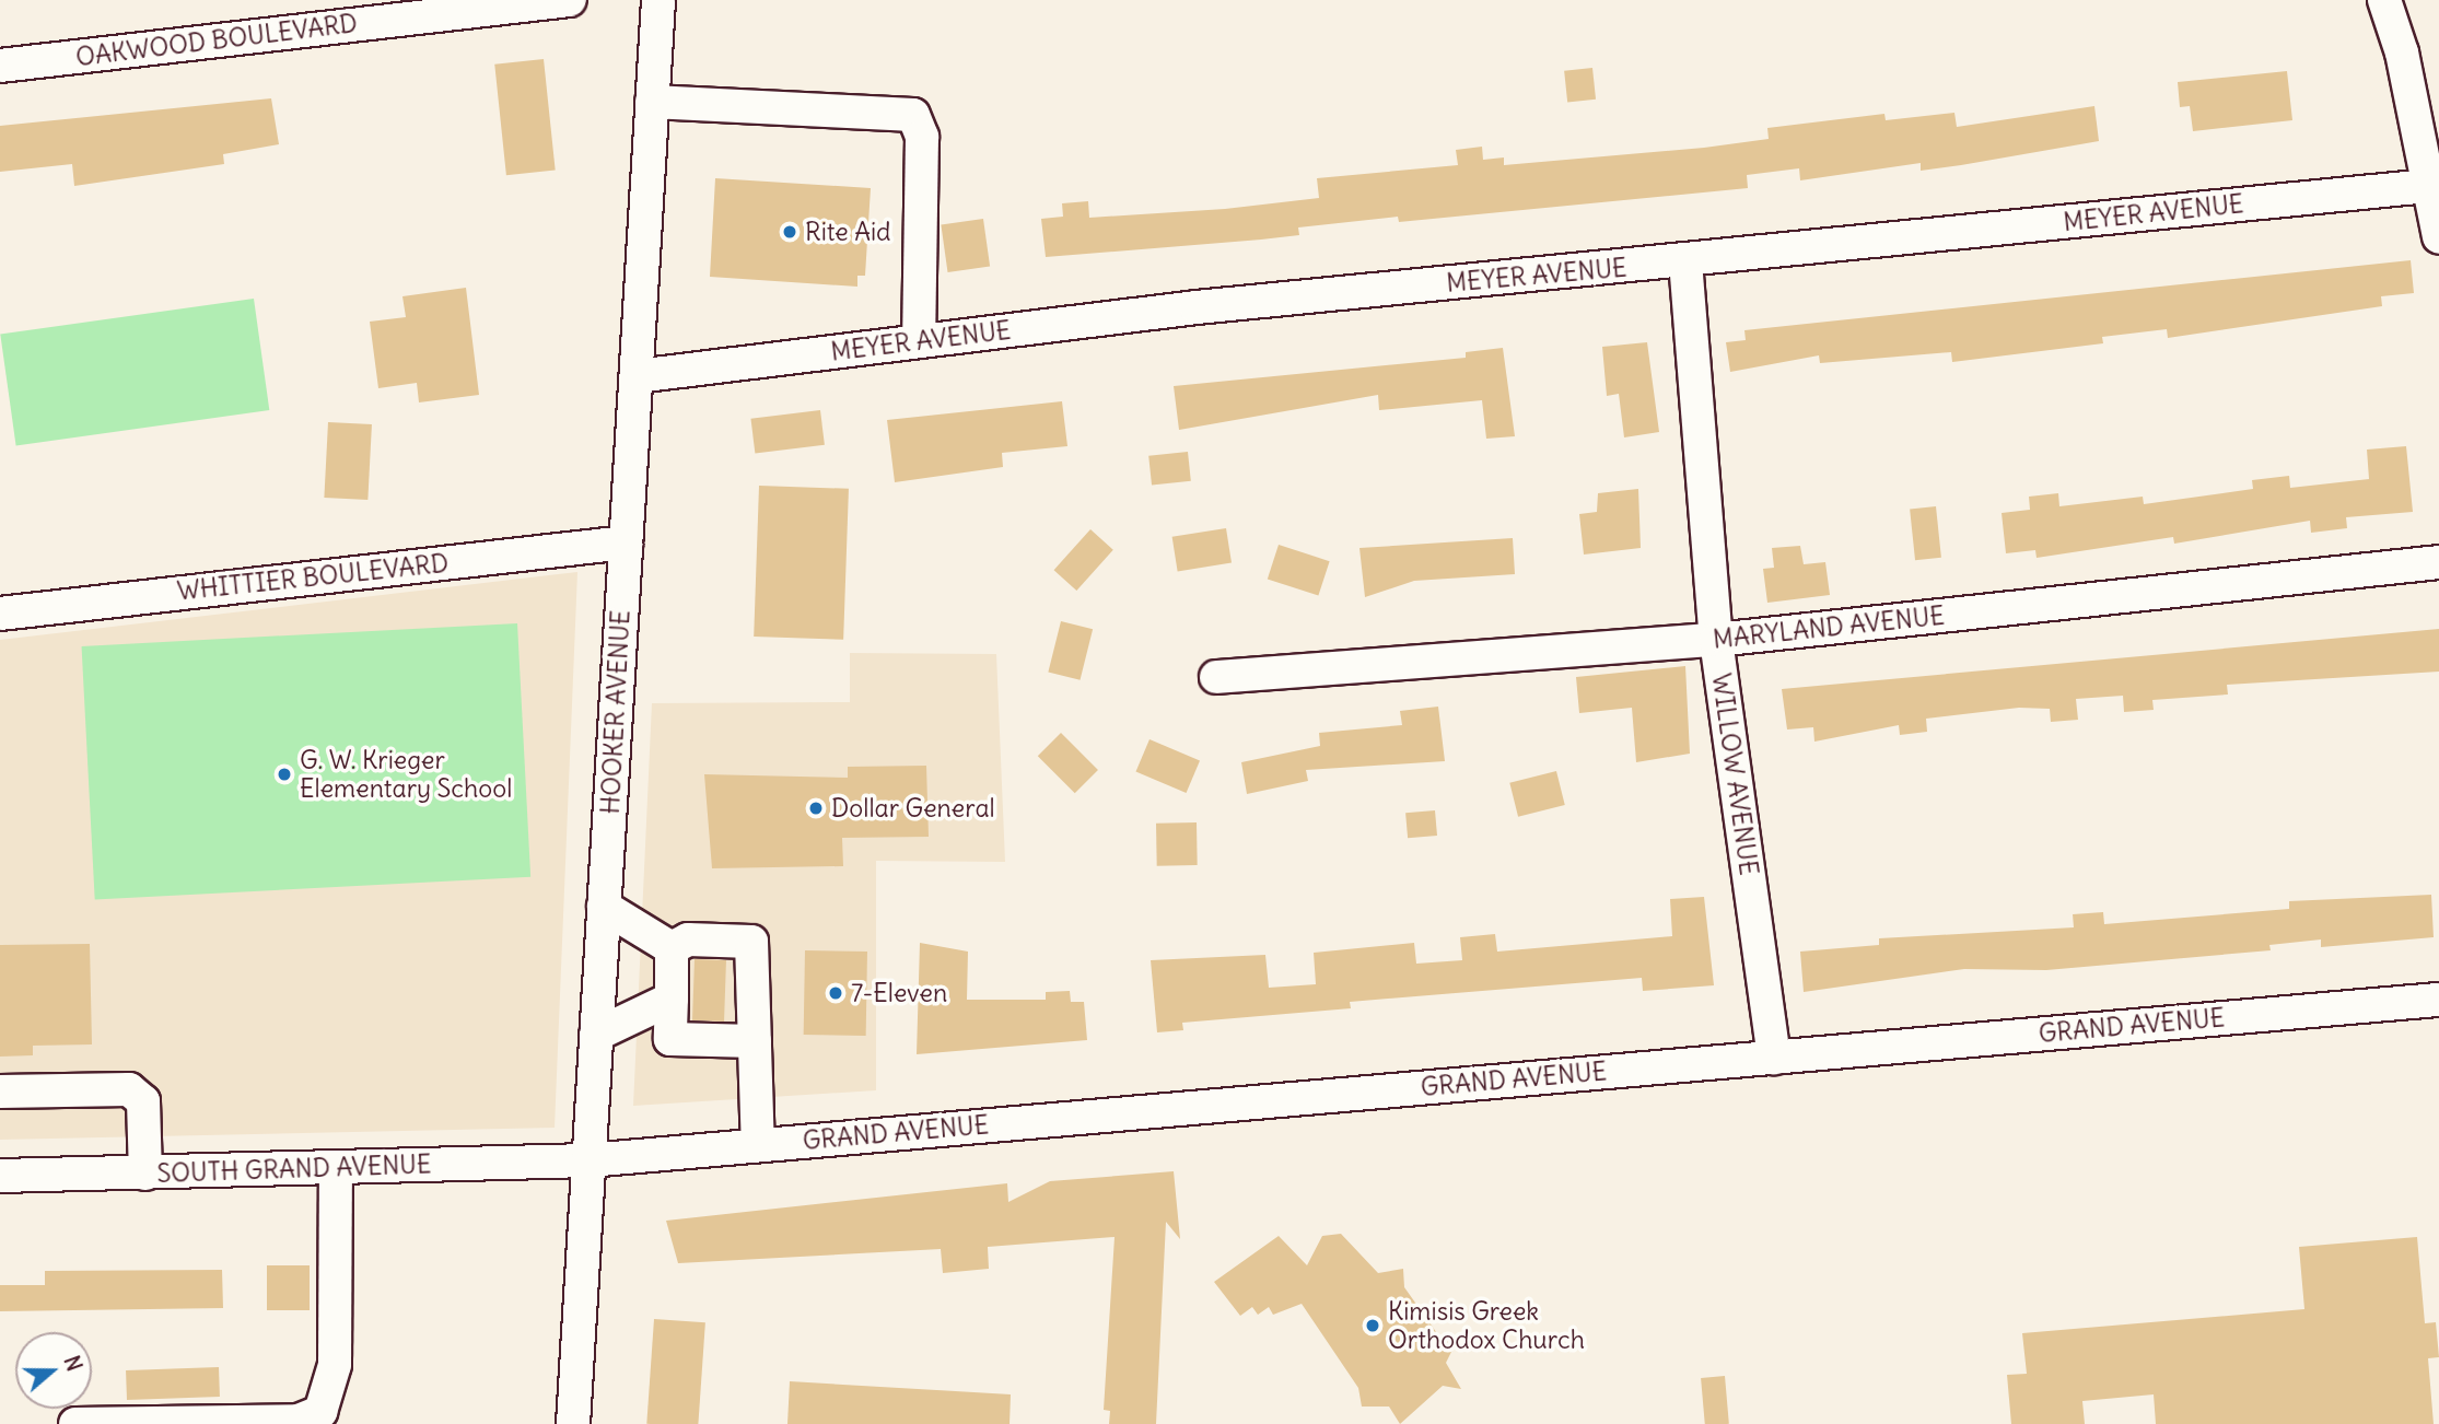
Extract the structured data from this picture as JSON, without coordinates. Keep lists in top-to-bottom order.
{
  "streets": {
    "street": [
      "OAKWOOD BOULEVARD",
      "MEYER AVENUE",
      "WHITTIER BOULEVARD",
      "MARYLAND AVENUE",
      "HOOKER AVENUE",
      "WILLOW AVENUE",
      "GRAND AVENUE",
      "SOUTH GRAND AVENUE"
    ]
  },
  "crossings": [
    ["MEYER AVENUE", "HOOKER AVENUE"],
    ["MEYER AVENUE", "WILLOW AVENUE"],
    ["WHITTIER BOULEVARD", "HOOKER AVENUE"],
    ["MARYLAND AVENUE", "WILLOW AVENUE"],
    ["HOOKER AVENUE", "GRAND AVENUE"],
    ["HOOKER AVENUE", "SOUTH GRAND AVENUE"],
    ["WILLOW AVENUE", "GRAND AVENUE"],
    ["GRAND AVENUE", "SOUTH GRAND AVENUE"]
  ],
  "places": [
    "Rite Aid",
    "G. W. Krieger Elementary School",
    "Dollar General",
    "7-Eleven",
    "Kimisis Greek Orthodox Church"
  ],
  "north": "right"
}
